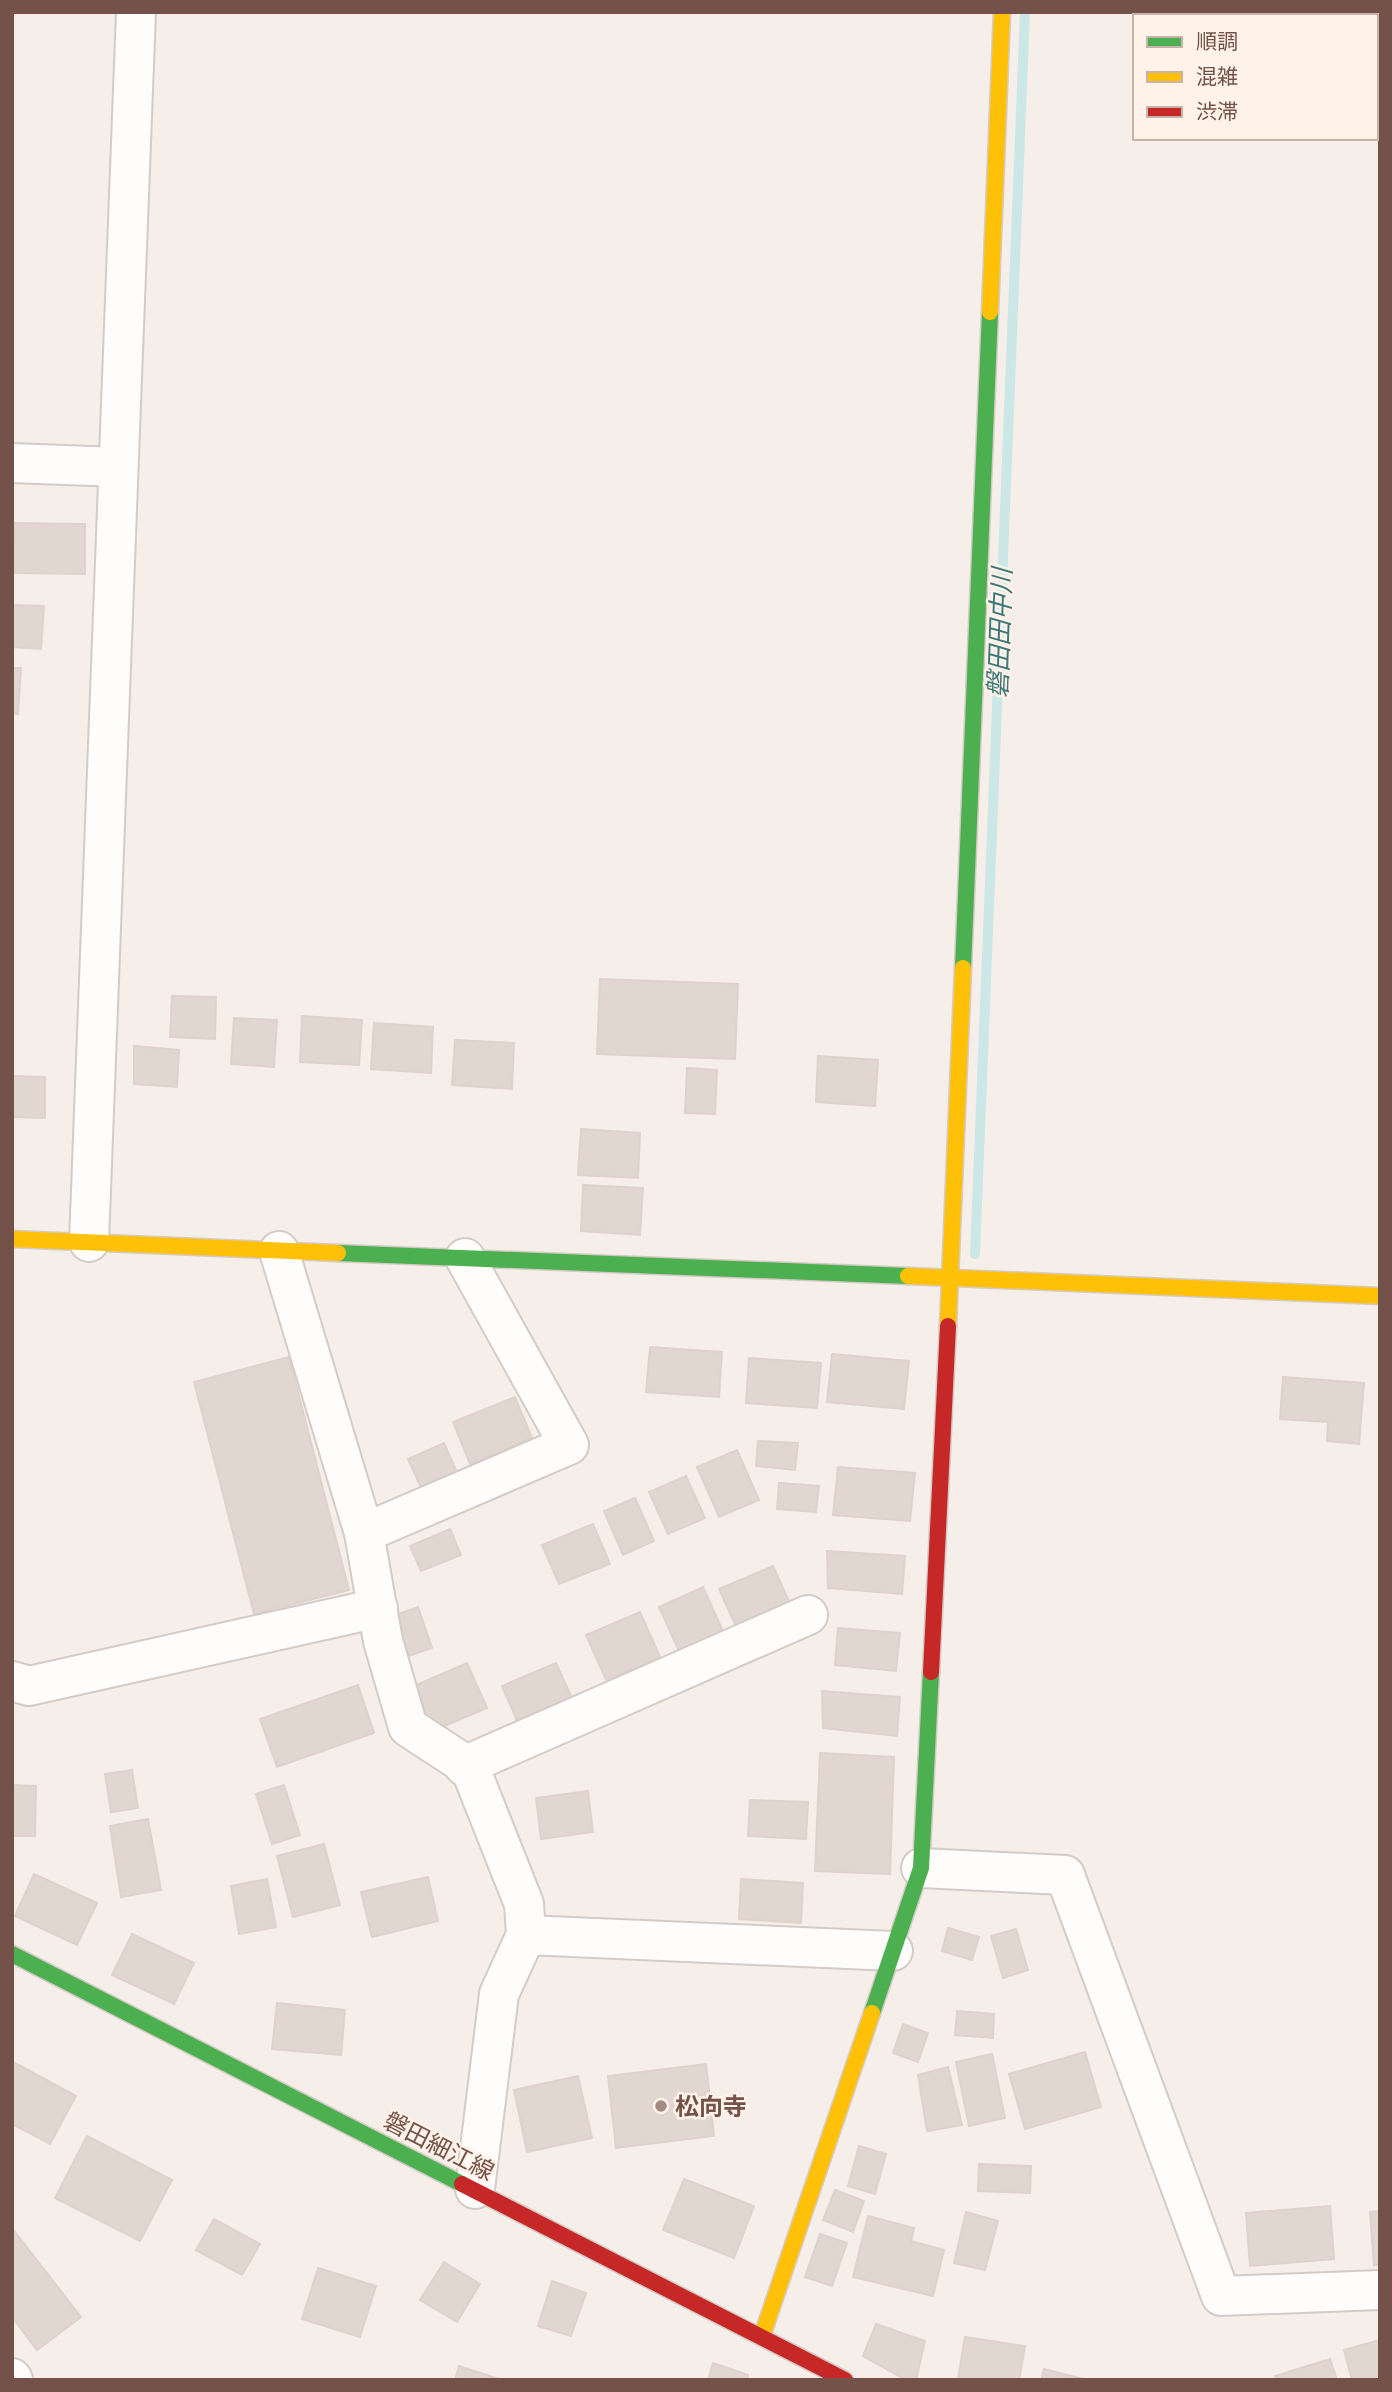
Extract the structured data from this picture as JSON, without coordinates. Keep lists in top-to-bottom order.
{
  "streets": {
    "street": ["磐田細江線"]
  },
  "water": ["磐田田中川"],
  "places": ["松向寺"],
  "legend": ["順調", "混雑", "渋滞"]
}
